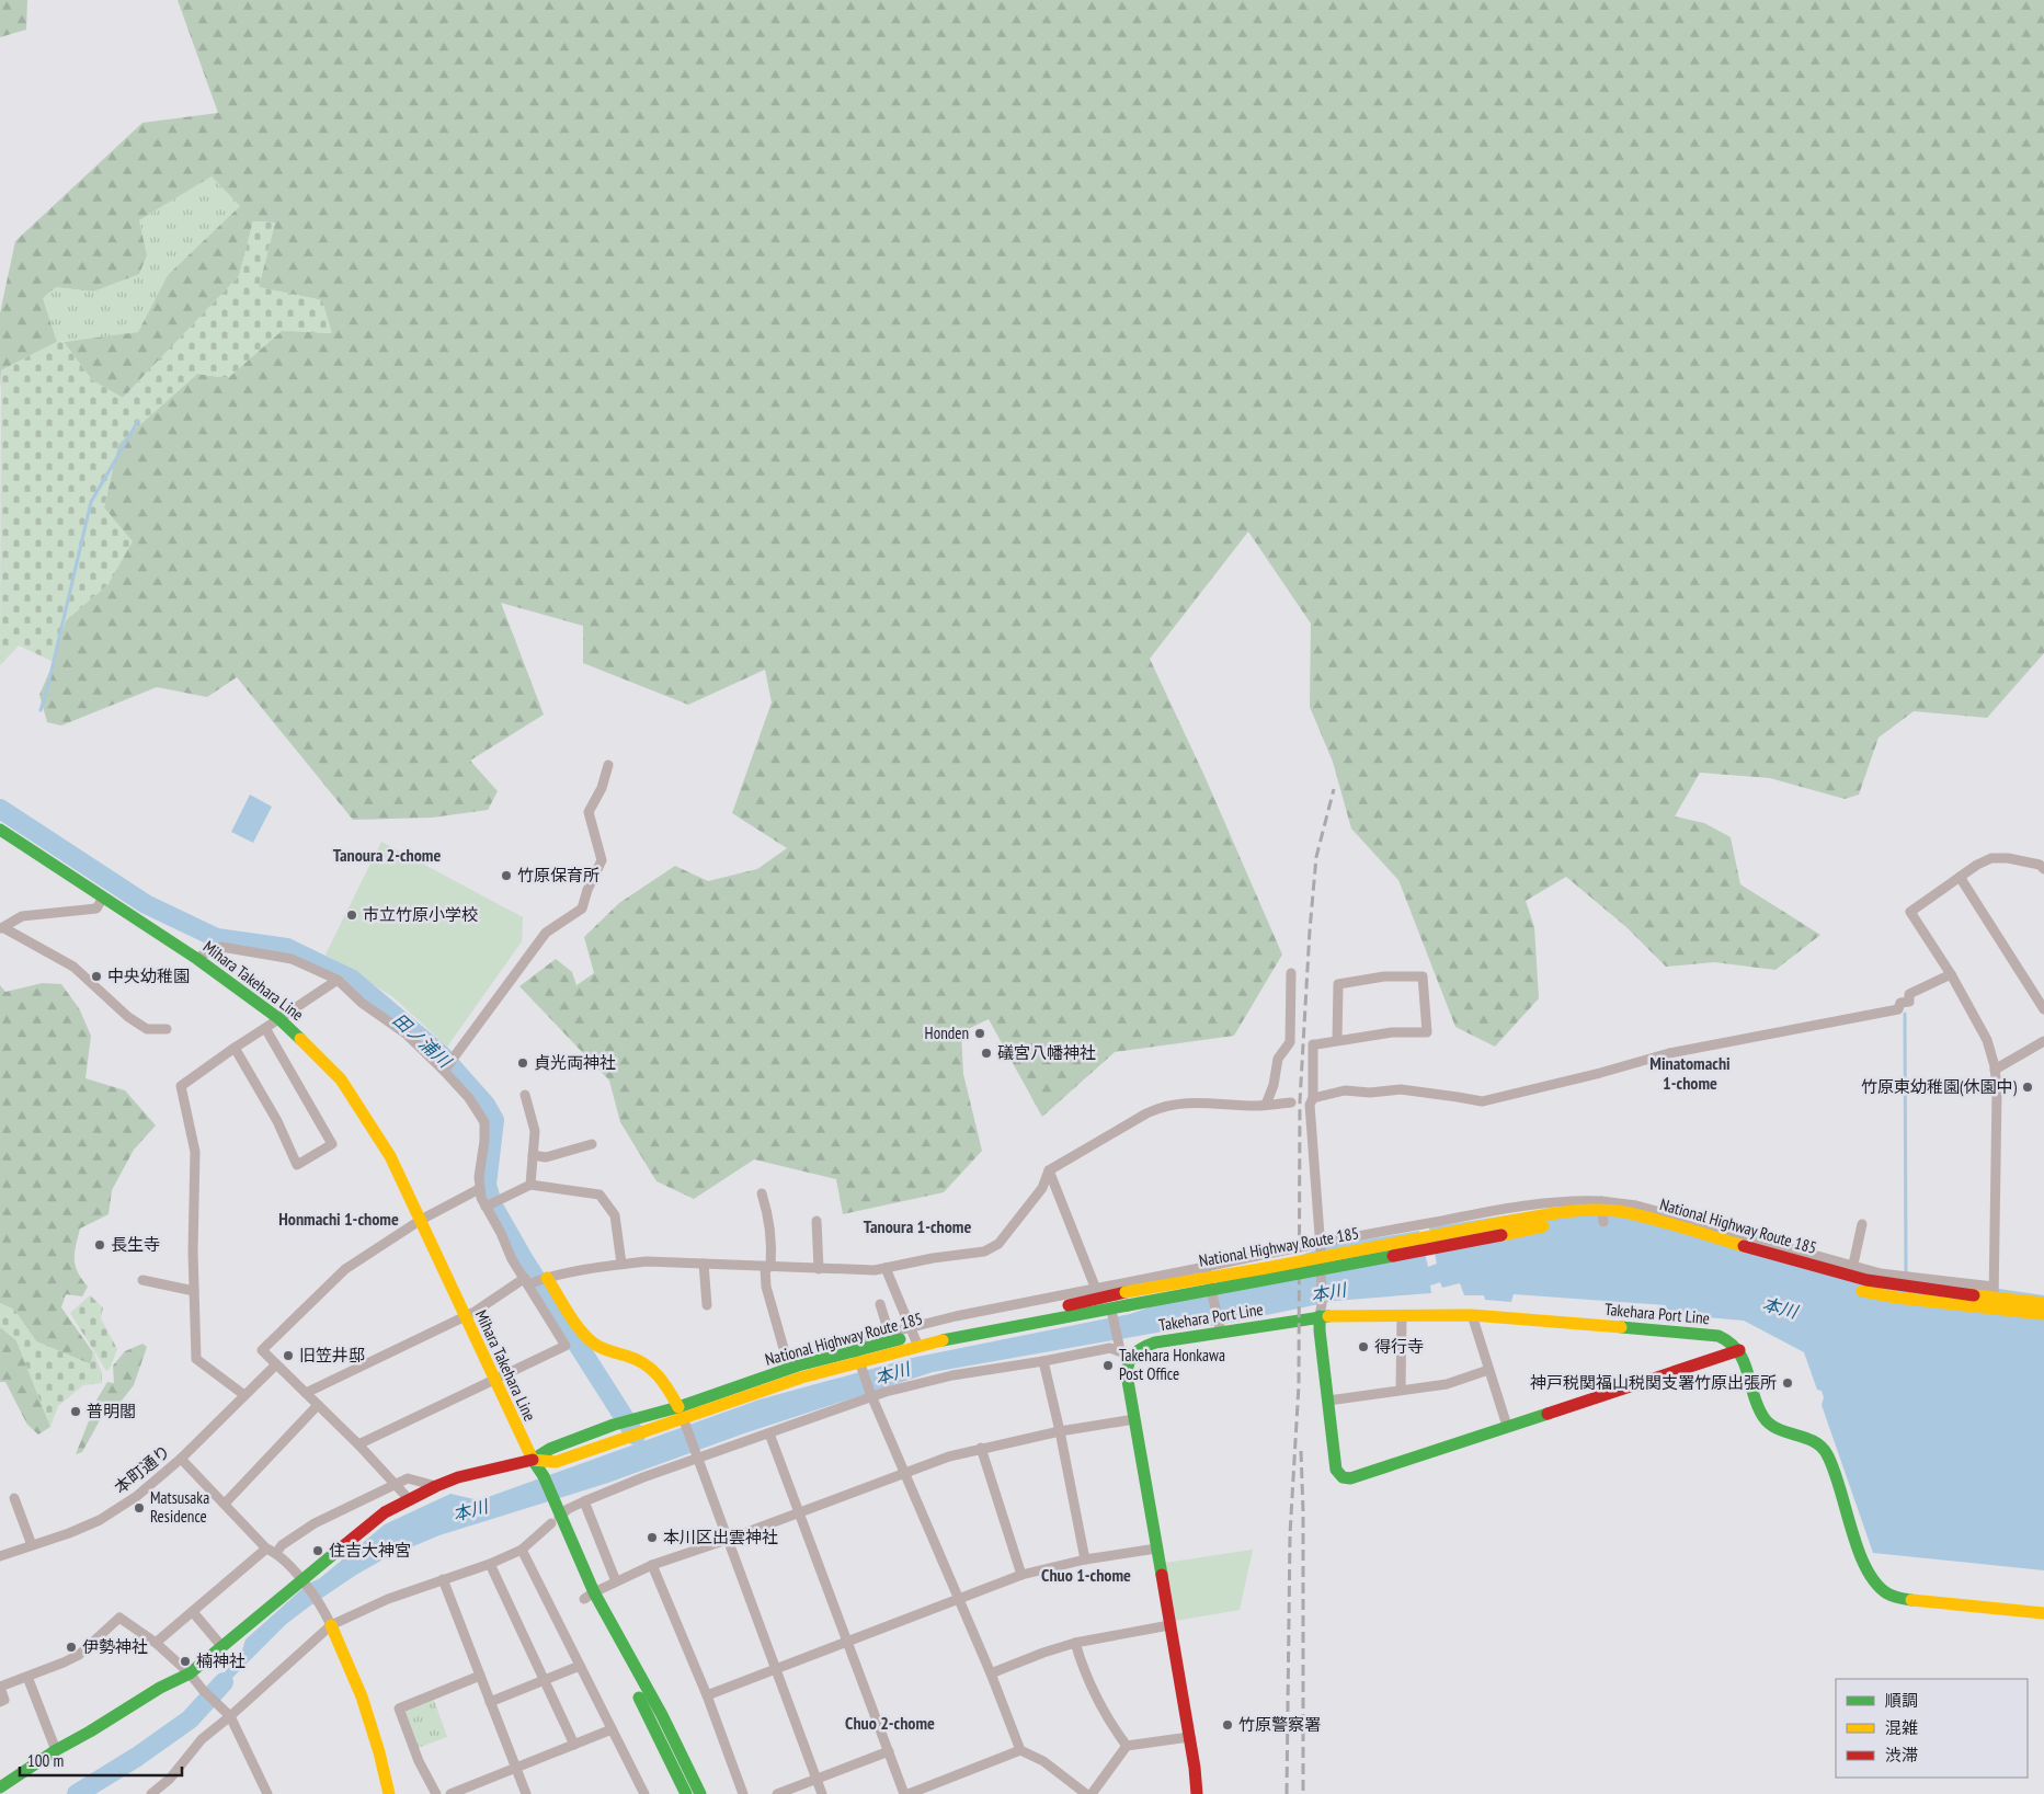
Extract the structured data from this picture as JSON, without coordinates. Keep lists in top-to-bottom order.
{
  "streets": {
    "main road": ["Mihara Takehara Line", "National Highway Route 185", "Takehara Port Line"],
    "street": ["本町通り"]
  },
  "crossings": [
    ["Mihara Takehara Line", "National Highway Route 185"]
  ],
  "districts": [
    "Tanoura 2-chome",
    "Minatomachi 1-chome",
    "Honmachi 1-chome",
    "Tanoura 1-chome",
    "Chuo 1-chome",
    "Chuo 2-chome"
  ],
  "water": ["田ノ浦川", "本川"],
  "places": [
    "竹原保育所",
    "市立竹原小学校",
    "中央幼稚園",
    "Honden",
    "礒宮八幡神社",
    "貞光両神社",
    "竹原東幼稚園(休園中)",
    "長生寺",
    "得行寺",
    "旧笠井邸",
    "Takehara Honkawa Post Office",
    "神戸税関福山税関支署竹原出張所",
    "普明閣",
    "Matsusaka Residence",
    "本川区出雲神社",
    "住吉大神宮",
    "伊勢神社",
    "楠神社",
    "竹原警察署"
  ],
  "legend": ["順調", "混雑", "渋滞"],
  "scale_bar": "100 m"
}
